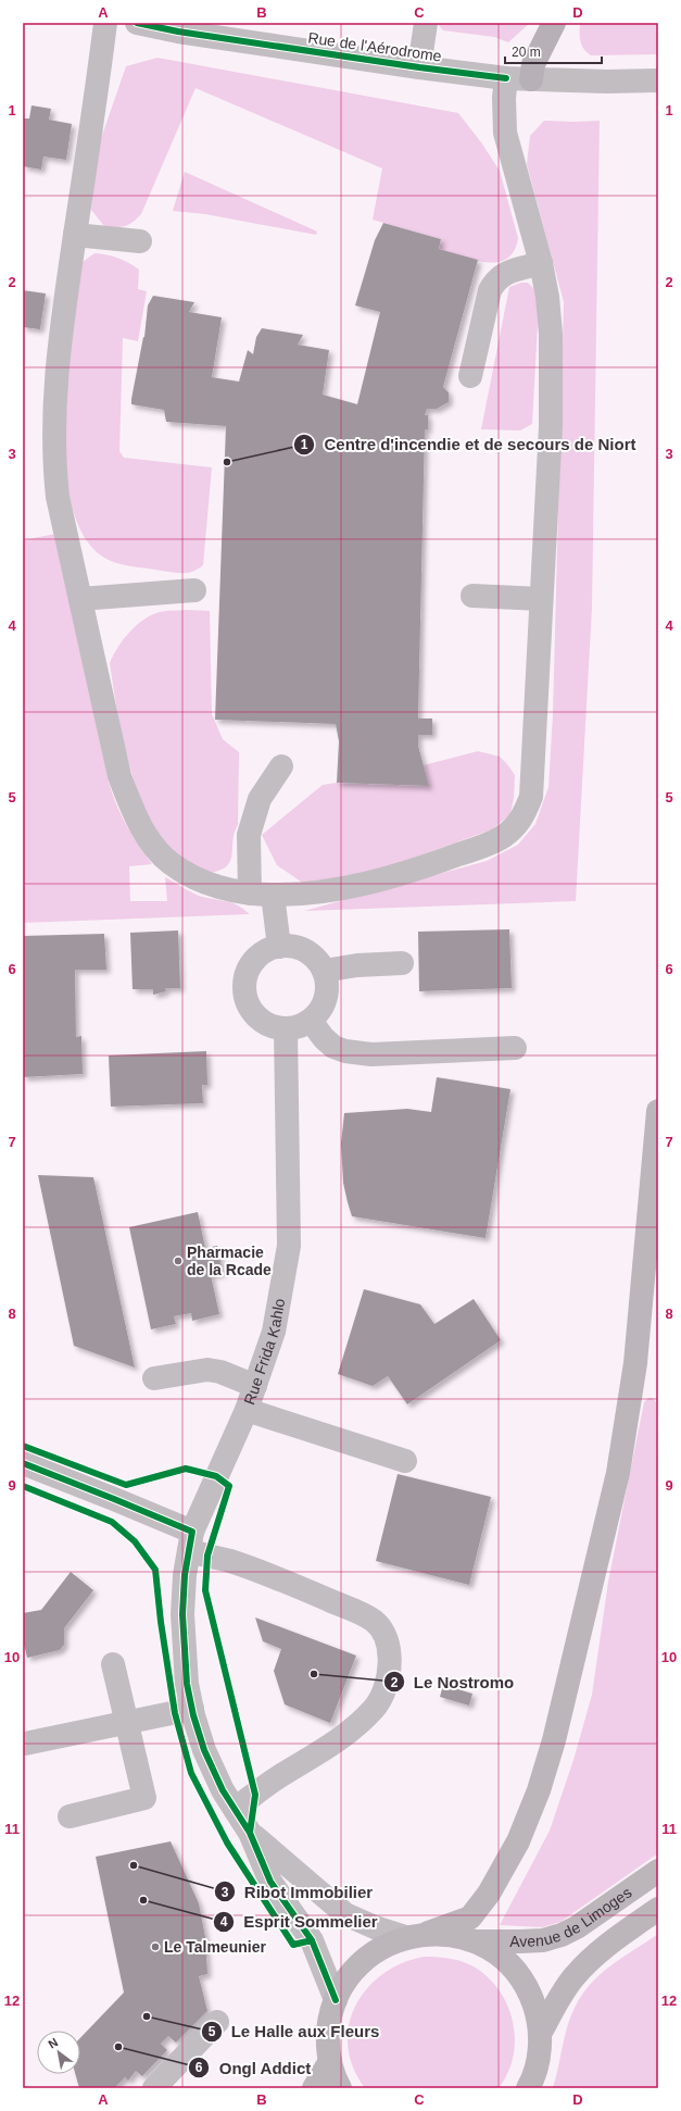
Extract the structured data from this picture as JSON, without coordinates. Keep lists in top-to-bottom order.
{
  "streets": {
    "main road": ["Avenue de Limoges"],
    "street": ["Rue de l'Aérodrome", "Rue Frida Kahlo"]
  },
  "places": [
    "Centre d'incendie et de secours de Niort",
    "Pharmacie de la Rcade",
    "Le Nostromo",
    "Ribot Immobilier",
    "Esprit Sommelier",
    "Le Talmeunier",
    "Le Halle aux Fleurs",
    "Ongl Addict"
  ],
  "scale_bar": "20 m",
  "north": "top left",
  "grid": {
    "columns": [
      "A",
      "B",
      "C",
      "D"
    ],
    "rows": [
      "1",
      "2",
      "3",
      "4",
      "5",
      "6",
      "7",
      "8",
      "9",
      "10",
      "11",
      "12"
    ]
  }
}
